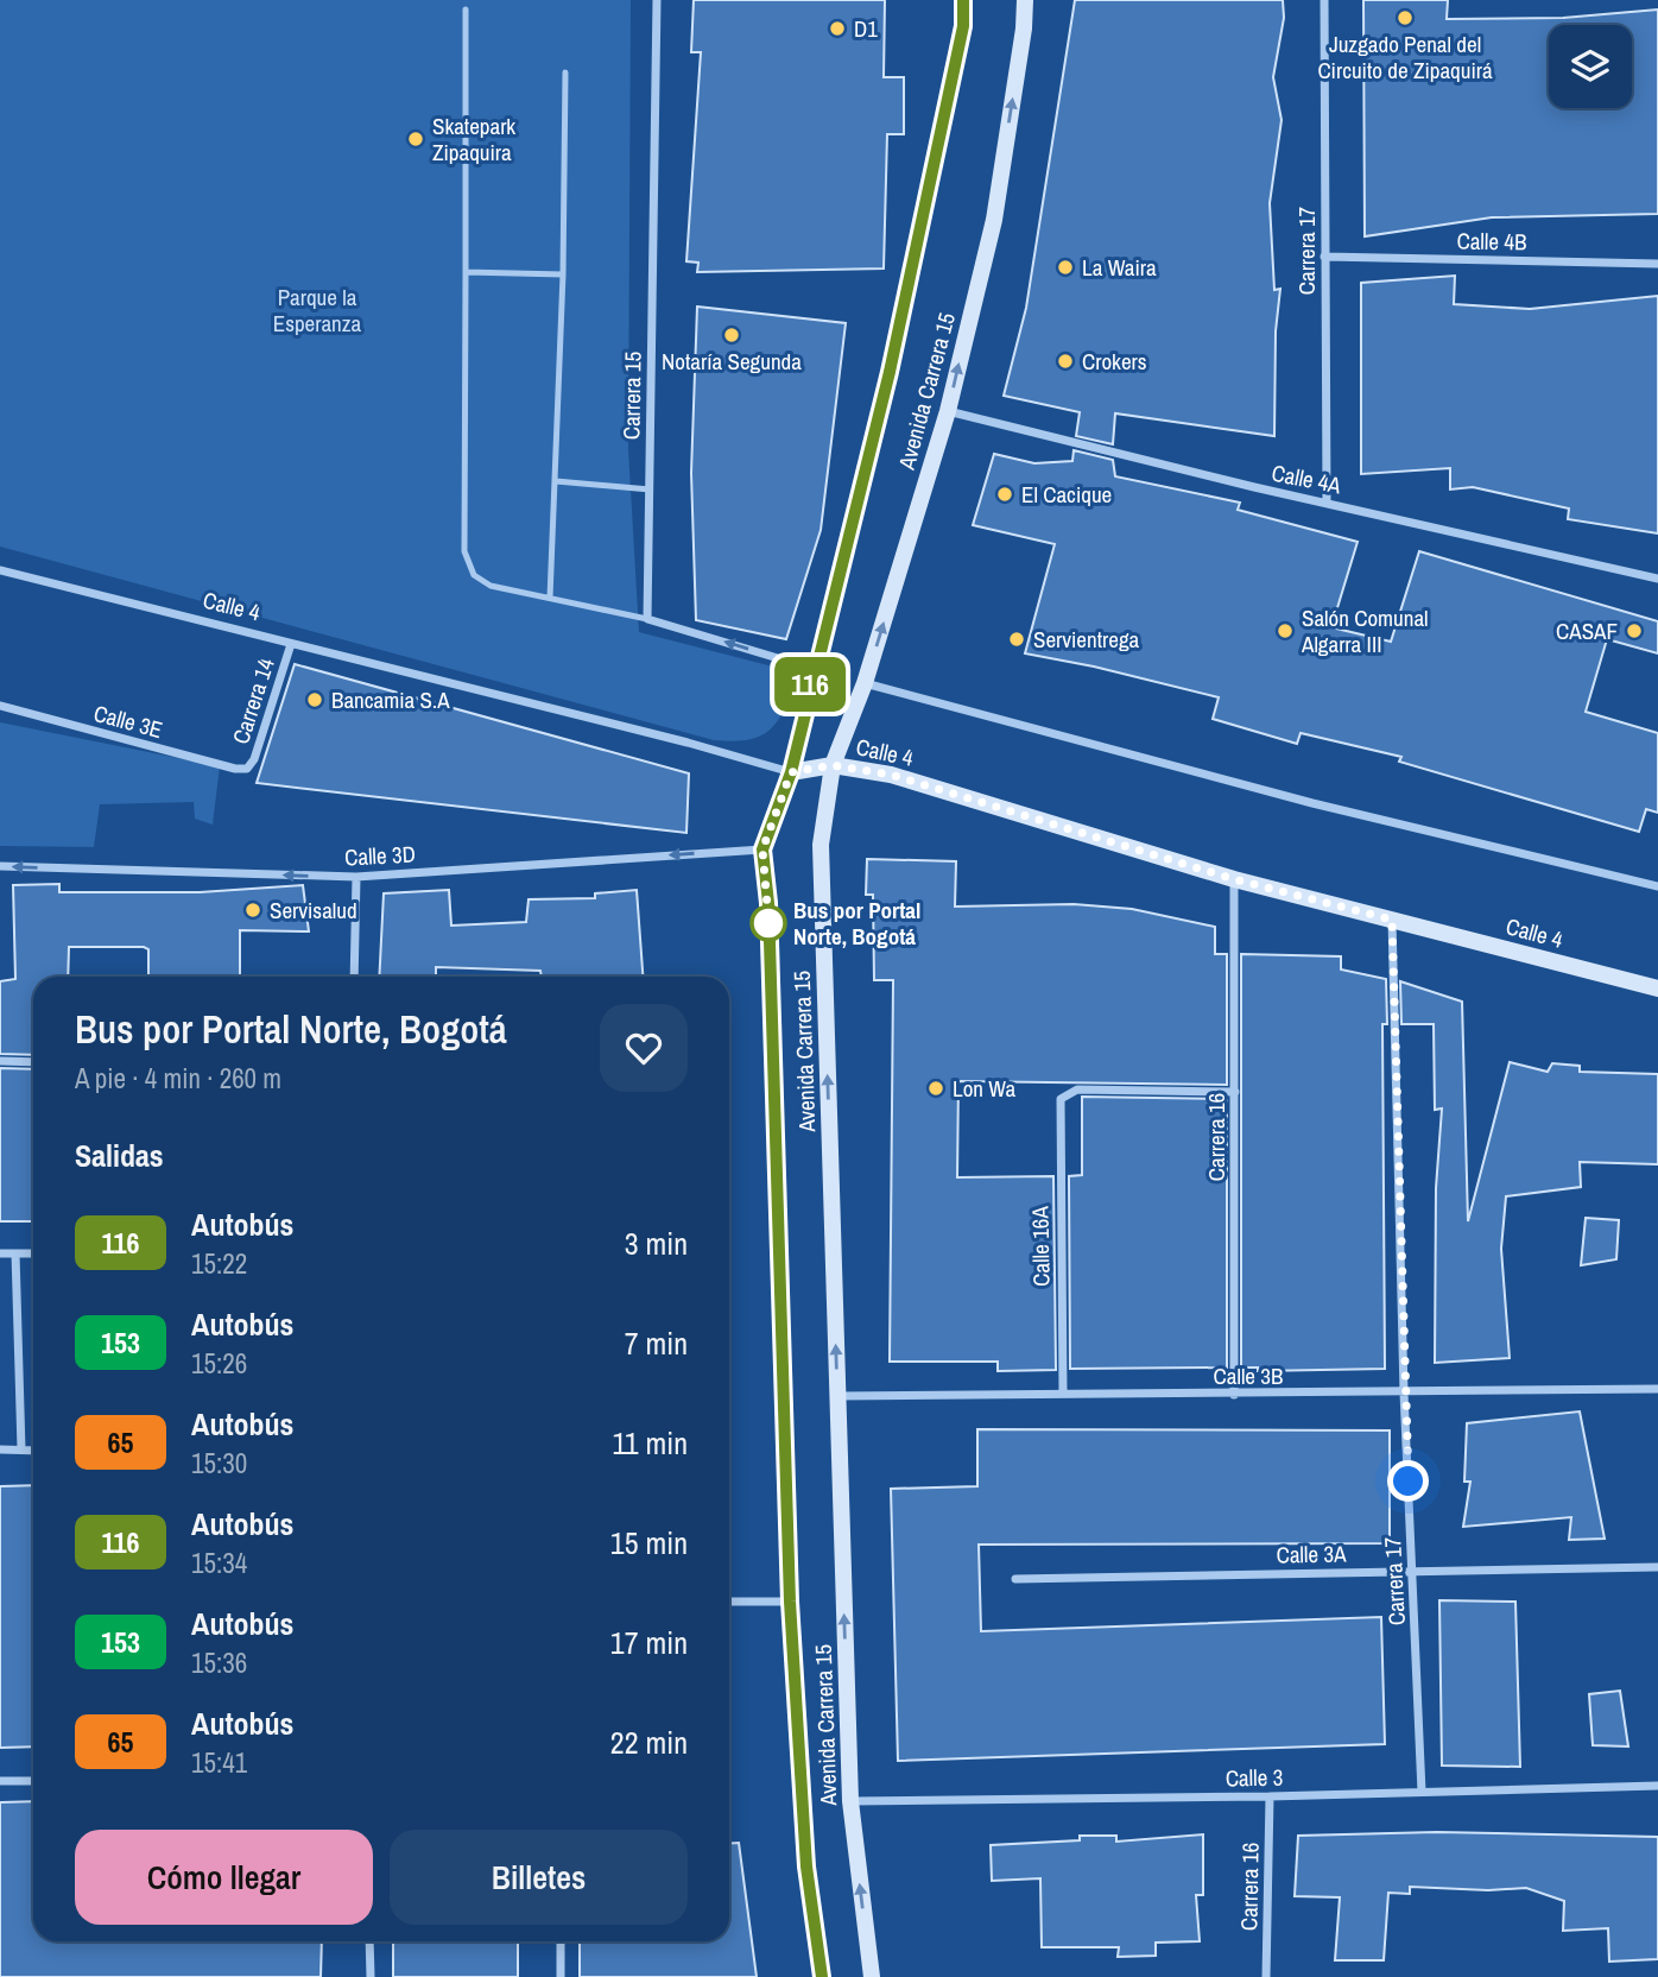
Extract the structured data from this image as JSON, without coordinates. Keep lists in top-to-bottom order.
{
  "streets": {
    "main road": ["Avenida Carrera 15", "Calle 4"],
    "street": [
      "Calle 4B",
      "Carrera 17",
      "Carrera 15",
      "Calle 4A",
      "Carrera 14",
      "Calle 3E",
      "Calle 3D",
      "Carrera 16",
      "Calle 16A",
      "Calle 3B",
      "Calle 3A",
      "Calle 3"
    ]
  },
  "crossings": [
    ["Calle 4B", "Carrera 17"],
    ["Carrera 17", "Calle 4A"],
    ["Carrera 17", "Calle 4"],
    ["Carrera 17", "Calle 3B"],
    ["Carrera 17", "Calle 3A"],
    ["Carrera 17", "Calle 3"],
    ["Avenida Carrera 15", "Calle 4A"],
    ["Avenida Carrera 15", "Calle 4"],
    ["Avenida Carrera 15", "Calle 3D"],
    ["Avenida Carrera 15", "Calle 3B"],
    ["Avenida Carrera 15", "Calle 3"],
    ["Calle 4", "Carrera 14"],
    ["Calle 4", "Carrera 16"],
    ["Carrera 14", "Calle 3E"],
    ["Carrera 16", "Calle 16A"],
    ["Carrera 16", "Calle 3B"],
    ["Carrera 16", "Calle 3"],
    ["Calle 16A", "Calle 3B"]
  ],
  "one_way": ["Calle 3D"],
  "parks": ["Parque la Esperanza"],
  "places": [
    "Juzgado Penal del Circuito de Zipaquirá",
    "D1",
    "Skatepark Zipaquira",
    "La Waira",
    "Notaría Segunda",
    "Crokers",
    "El Cacique",
    "Salón Comunal Algarra III",
    "CASAF",
    "Servientrega",
    "Bancamia S.A",
    "Servisalud",
    "Bus por Portal Norte, Bogotá",
    "Lon Wa"
  ],
  "lines": ["bus line 116"],
  "page": {
    "on_map": "116",
    "heading": [
      ["Bus por Portal Norte, Bogotá", "A pie · 4 min · 260 m"],
      "Salidas"
    ],
    "list": [
      {
        "mark": "116",
        "name": "Autobús",
        "note": "15:22",
        "value": "3 min"
      },
      {
        "mark": "153",
        "name": "Autobús",
        "note": "15:26",
        "value": "7 min"
      },
      {
        "mark": "65",
        "name": "Autobús",
        "note": "15:30",
        "value": "11 min"
      },
      {
        "mark": "116",
        "name": "Autobús",
        "note": "15:34",
        "value": "15 min"
      },
      {
        "mark": "153",
        "name": "Autobús",
        "note": "15:36",
        "value": "17 min"
      },
      {
        "mark": "65",
        "name": "Autobús",
        "note": "15:41",
        "value": "22 min"
      }
    ],
    "buttons": ["Cómo llegar", "Billetes"]
  }
}
